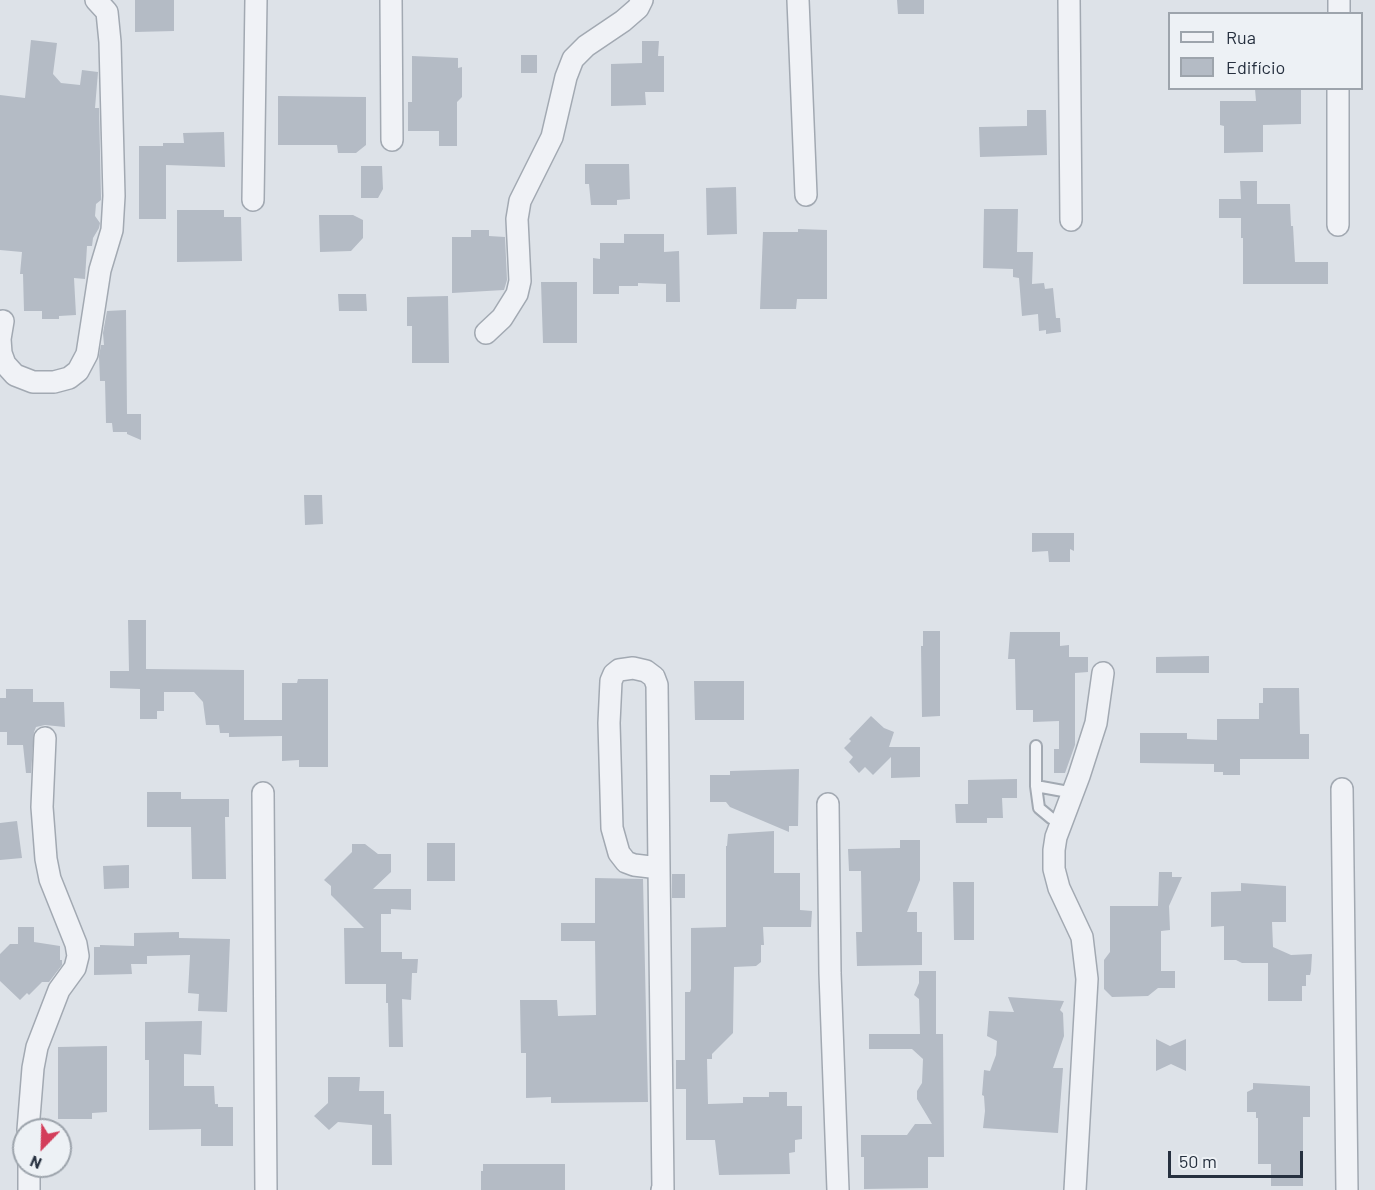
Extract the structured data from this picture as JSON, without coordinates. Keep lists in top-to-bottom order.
{
  "legend": ["Rua", "Edifício"],
  "scale_bar": "50 m",
  "north": "bottom left"
}
